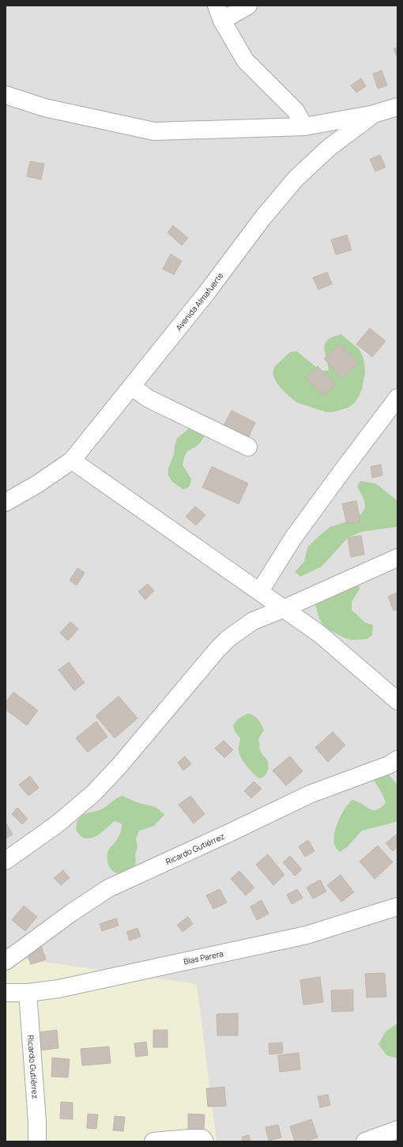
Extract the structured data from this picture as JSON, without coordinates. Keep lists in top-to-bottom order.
{
  "streets": {
    "street": ["Avenida Almafuerte", "Ricardo Gutiérrez", "Blas Parera"]
  },
  "crossings": [
    ["Ricardo Gutiérrez", "Blas Parera"]
  ]
}
